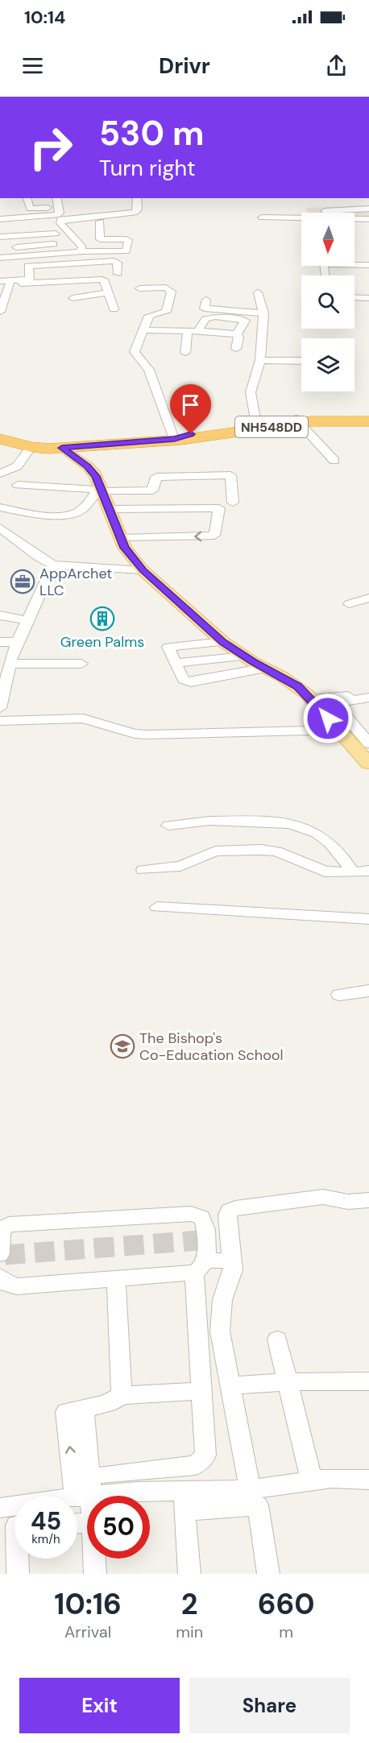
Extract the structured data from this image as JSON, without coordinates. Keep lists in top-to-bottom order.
{
  "streets": {
    "highway": ["NH548DD"]
  },
  "places": {
    "office": ["AppArchet LLC"],
    "building": ["Green Palms"],
    "school or university": ["The Bishop's Co-Education School"]
  },
  "north": "bottom",
  "page": {
    "status": "10:14",
    "header": "Drivr",
    "turn": ["530 m", "Turn right"],
    "speed": "45 km/h",
    "limit": "50",
    "eta": [
      "10:16",
      "Arrival",
      "2",
      "min",
      "660",
      "m"
    ],
    "buttons": ["Exit", "Share"]
  }
}
